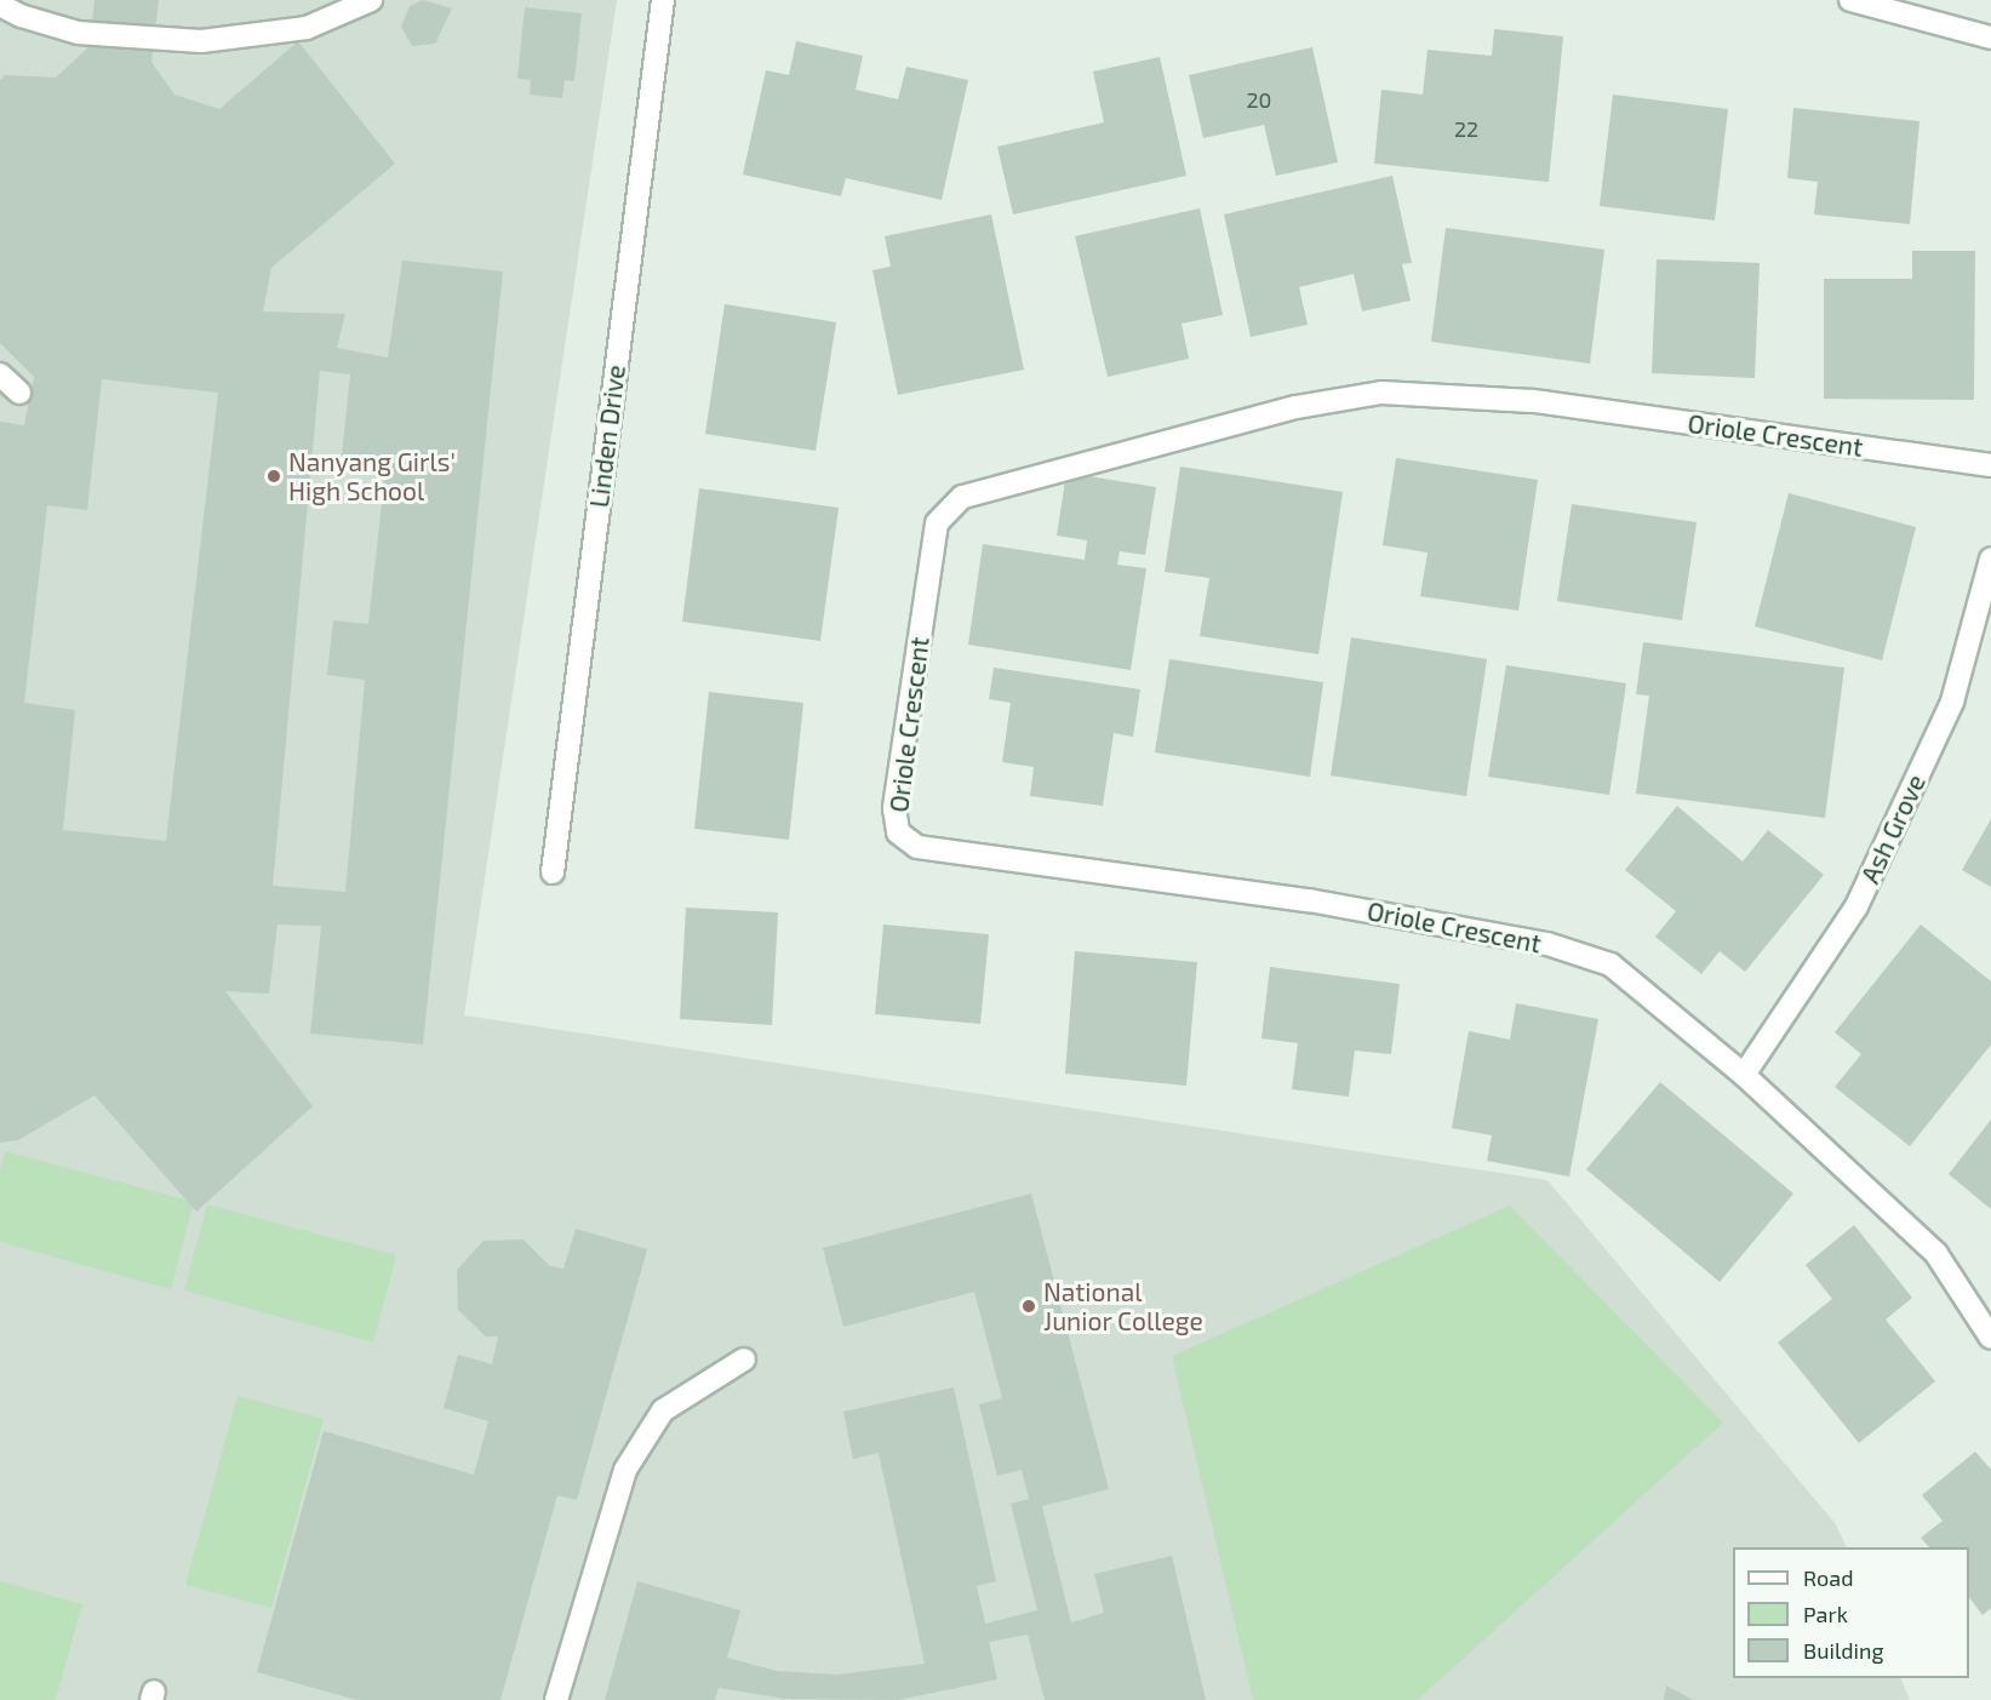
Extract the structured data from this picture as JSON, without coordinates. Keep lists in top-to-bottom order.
{
  "streets": {
    "street": ["Oriole Crescent", "Linden Drive", "Ash Grove"]
  },
  "crossings": [
    ["Oriole Crescent", "Ash Grove"]
  ],
  "places": ["Nanyang Girls' High School", "National Junior College"],
  "house_numbers": ["20", "22"],
  "legend": ["Road", "Park", "Building"]
}
